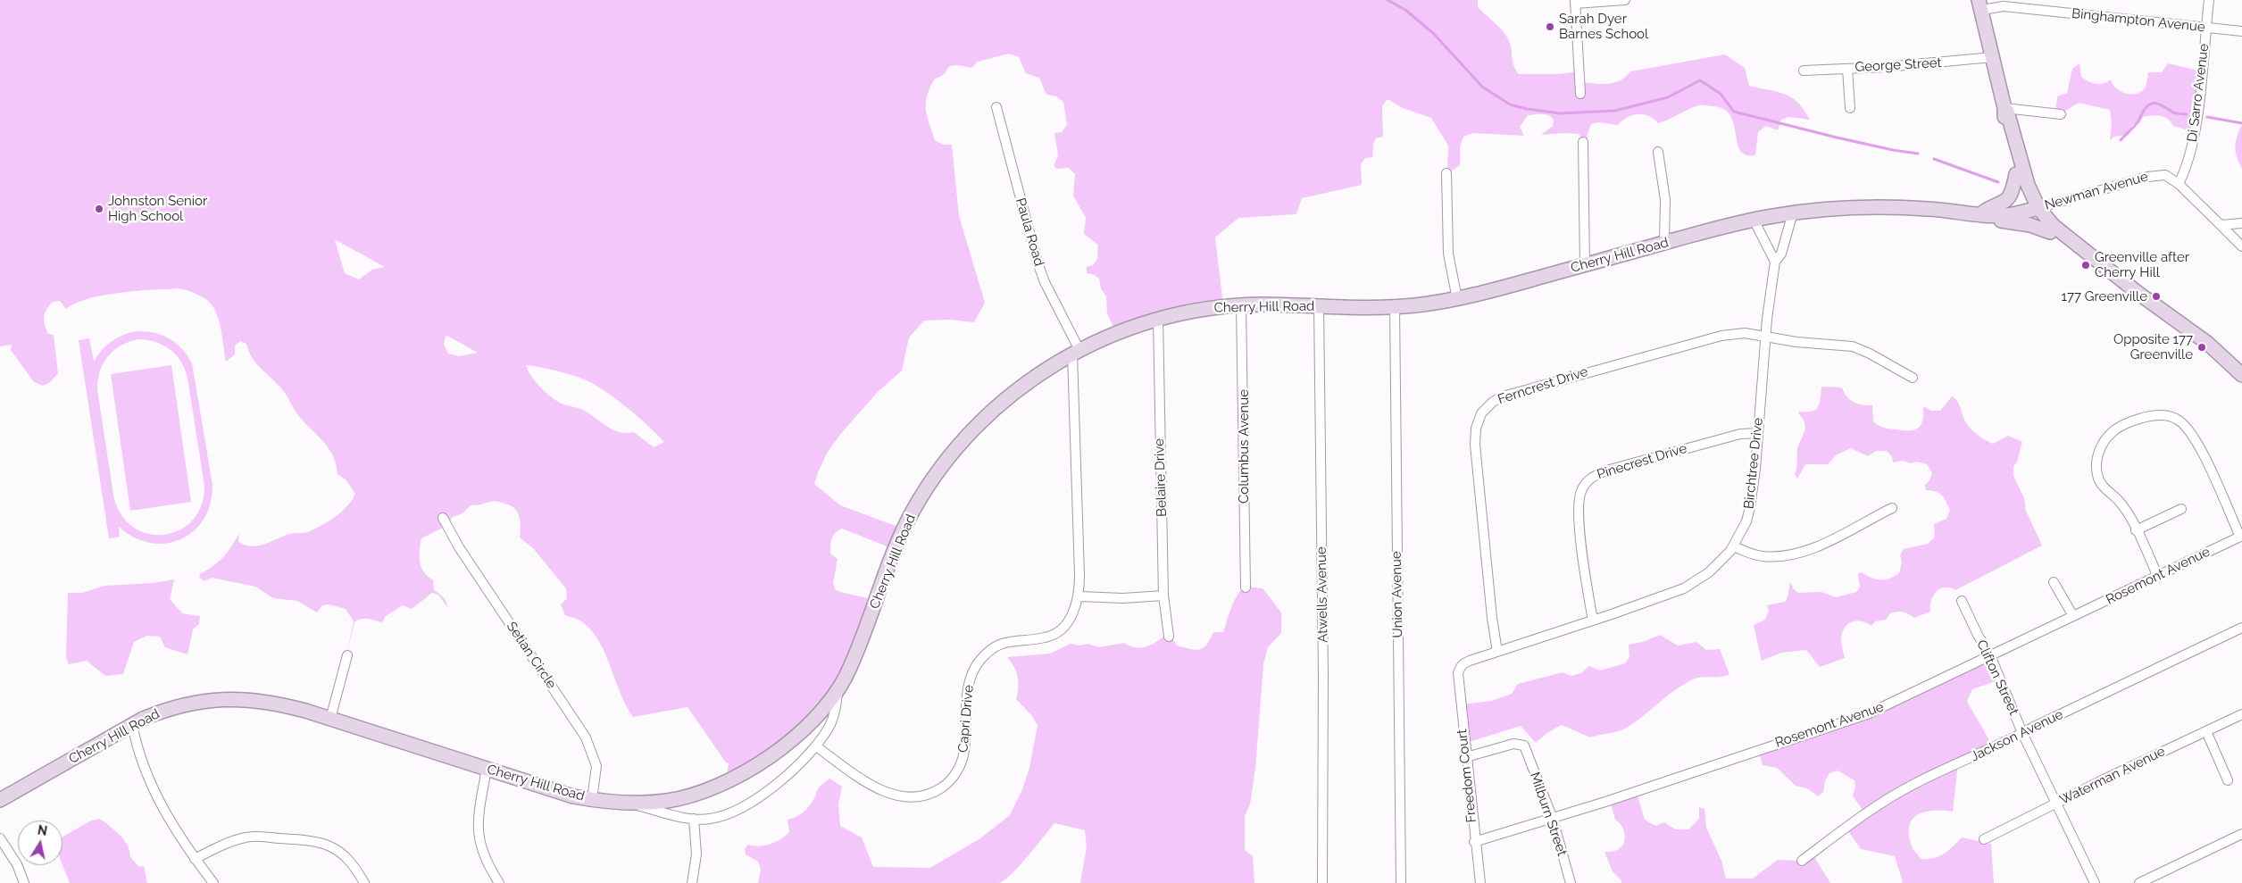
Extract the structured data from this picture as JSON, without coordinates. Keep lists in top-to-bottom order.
{
  "streets": {
    "main road": ["Cherry Hill Road"],
    "street": [
      "Binghampton Avenue",
      "George Street",
      "Di Sarro Avenue",
      "Newman Avenue",
      "Paula Road",
      "Ferncrest Drive",
      "Columbus Avenue",
      "Pinecrest Drive",
      "Birchtree Drive",
      "Belaire Drive",
      "Rosemont Avenue",
      "Atwells Avenue",
      "Union Avenue",
      "Setian Circle",
      "Clifton Street",
      "Capri Drive",
      "Jackson Avenue",
      "Freedom Court",
      "Waterman Avenue",
      "Milburn Street"
    ]
  },
  "crossings": [
    ["Binghampton Avenue", "Di Sarro Avenue"],
    ["Di Sarro Avenue", "Newman Avenue"],
    ["Newman Avenue", "Cherry Hill Road"],
    ["Paula Road", "Cherry Hill Road"],
    ["Paula Road", "Capri Drive"],
    ["Cherry Hill Road", "Columbus Avenue"],
    ["Cherry Hill Road", "Birchtree Drive"],
    ["Cherry Hill Road", "Belaire Drive"],
    ["Cherry Hill Road", "Atwells Avenue"],
    ["Cherry Hill Road", "Union Avenue"],
    ["Cherry Hill Road", "Setian Circle"],
    ["Cherry Hill Road", "Capri Drive"],
    ["Ferncrest Drive", "Birchtree Drive"],
    ["Pinecrest Drive", "Birchtree Drive"],
    ["Birchtree Drive", "Freedom Court"],
    ["Rosemont Avenue", "Clifton Street"],
    ["Rosemont Avenue", "Freedom Court"],
    ["Rosemont Avenue", "Milburn Street"],
    ["Clifton Street", "Jackson Avenue"],
    ["Clifton Street", "Waterman Avenue"],
    ["Freedom Court", "Milburn Street"]
  ],
  "places": [
    "Sarah Dyer Barnes School",
    "Johnston Senior High School",
    "Greenville after Cherry Hill",
    "177 Greenville",
    "Opposite 177 Greenville"
  ],
  "north": "top"
}
